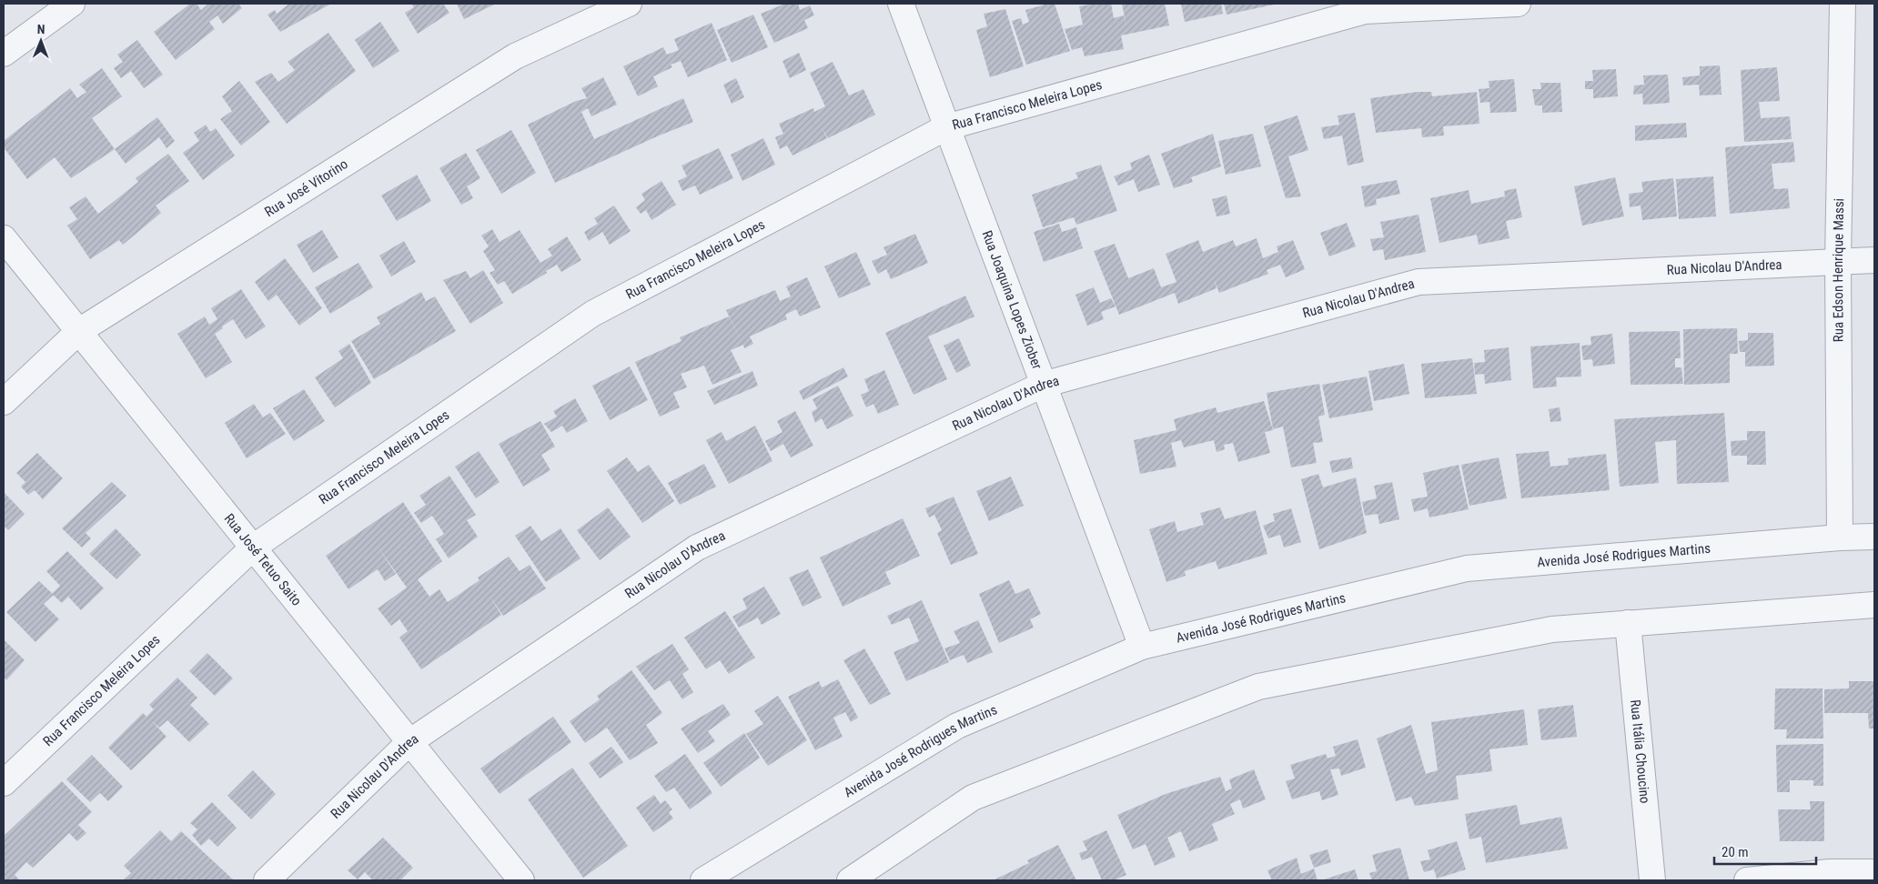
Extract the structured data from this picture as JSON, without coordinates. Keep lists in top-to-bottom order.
{
  "streets": {
    "street": [
      "Rua Francisco Meleira Lopes",
      "Rua José Vitorino",
      "Rua Nicolau D'Andrea",
      "Rua Edson Henrique Massi",
      "Rua Joaquina Lopes Ziober",
      "Avenida José Rodrigues Martins",
      "Rua José Tetuo Saito",
      "Rua Itália Choucino"
    ]
  },
  "crossings": [
    ["Rua Francisco Meleira Lopes", "Rua Joaquina Lopes Ziober"],
    ["Rua Francisco Meleira Lopes", "Rua José Tetuo Saito"],
    ["Rua José Vitorino", "Rua José Tetuo Saito"],
    ["Rua Nicolau D'Andrea", "Rua Edson Henrique Massi"],
    ["Rua Nicolau D'Andrea", "Rua Joaquina Lopes Ziober"],
    ["Rua Nicolau D'Andrea", "Rua José Tetuo Saito"],
    ["Rua Edson Henrique Massi", "Avenida José Rodrigues Martins"],
    ["Rua Joaquina Lopes Ziober", "Avenida José Rodrigues Martins"]
  ],
  "scale_bar": "20 m",
  "north": "top"
}
